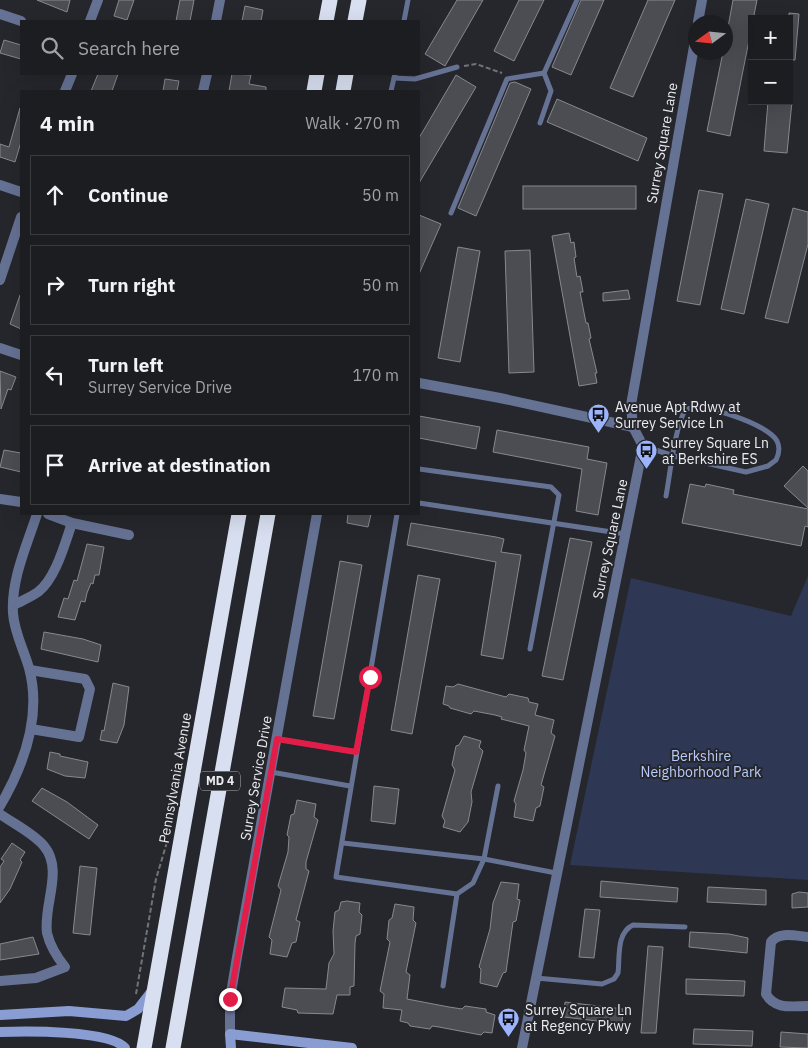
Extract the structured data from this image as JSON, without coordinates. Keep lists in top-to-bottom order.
{
  "streets": {
    "highway": ["Pennsylvania Avenue", "MD 4"],
    "street": ["Surrey Square Lane", "Surrey Service Drive"]
  },
  "parks": ["Berkshire Neighborhood Park"],
  "places": {
    "bus stop": ["Avenue Apt Rdwy at Surrey Service Ln", "Surrey Square Ln at Berkshire ES", "Surrey Square Ln at Regency Pkwy"]
  },
  "north": "left",
  "page": {
    "map_buttons": ["+", "−"],
    "search": "Search here",
    "heading": ["4 min", "Walk · 270 m"],
    "list": [
      ["Continue", "50 m"],
      ["Turn right", "50 m"],
      ["Turn left", "Surrey Service Drive", "170 m"],
      "Arrive at destination"
    ]
  }
}
